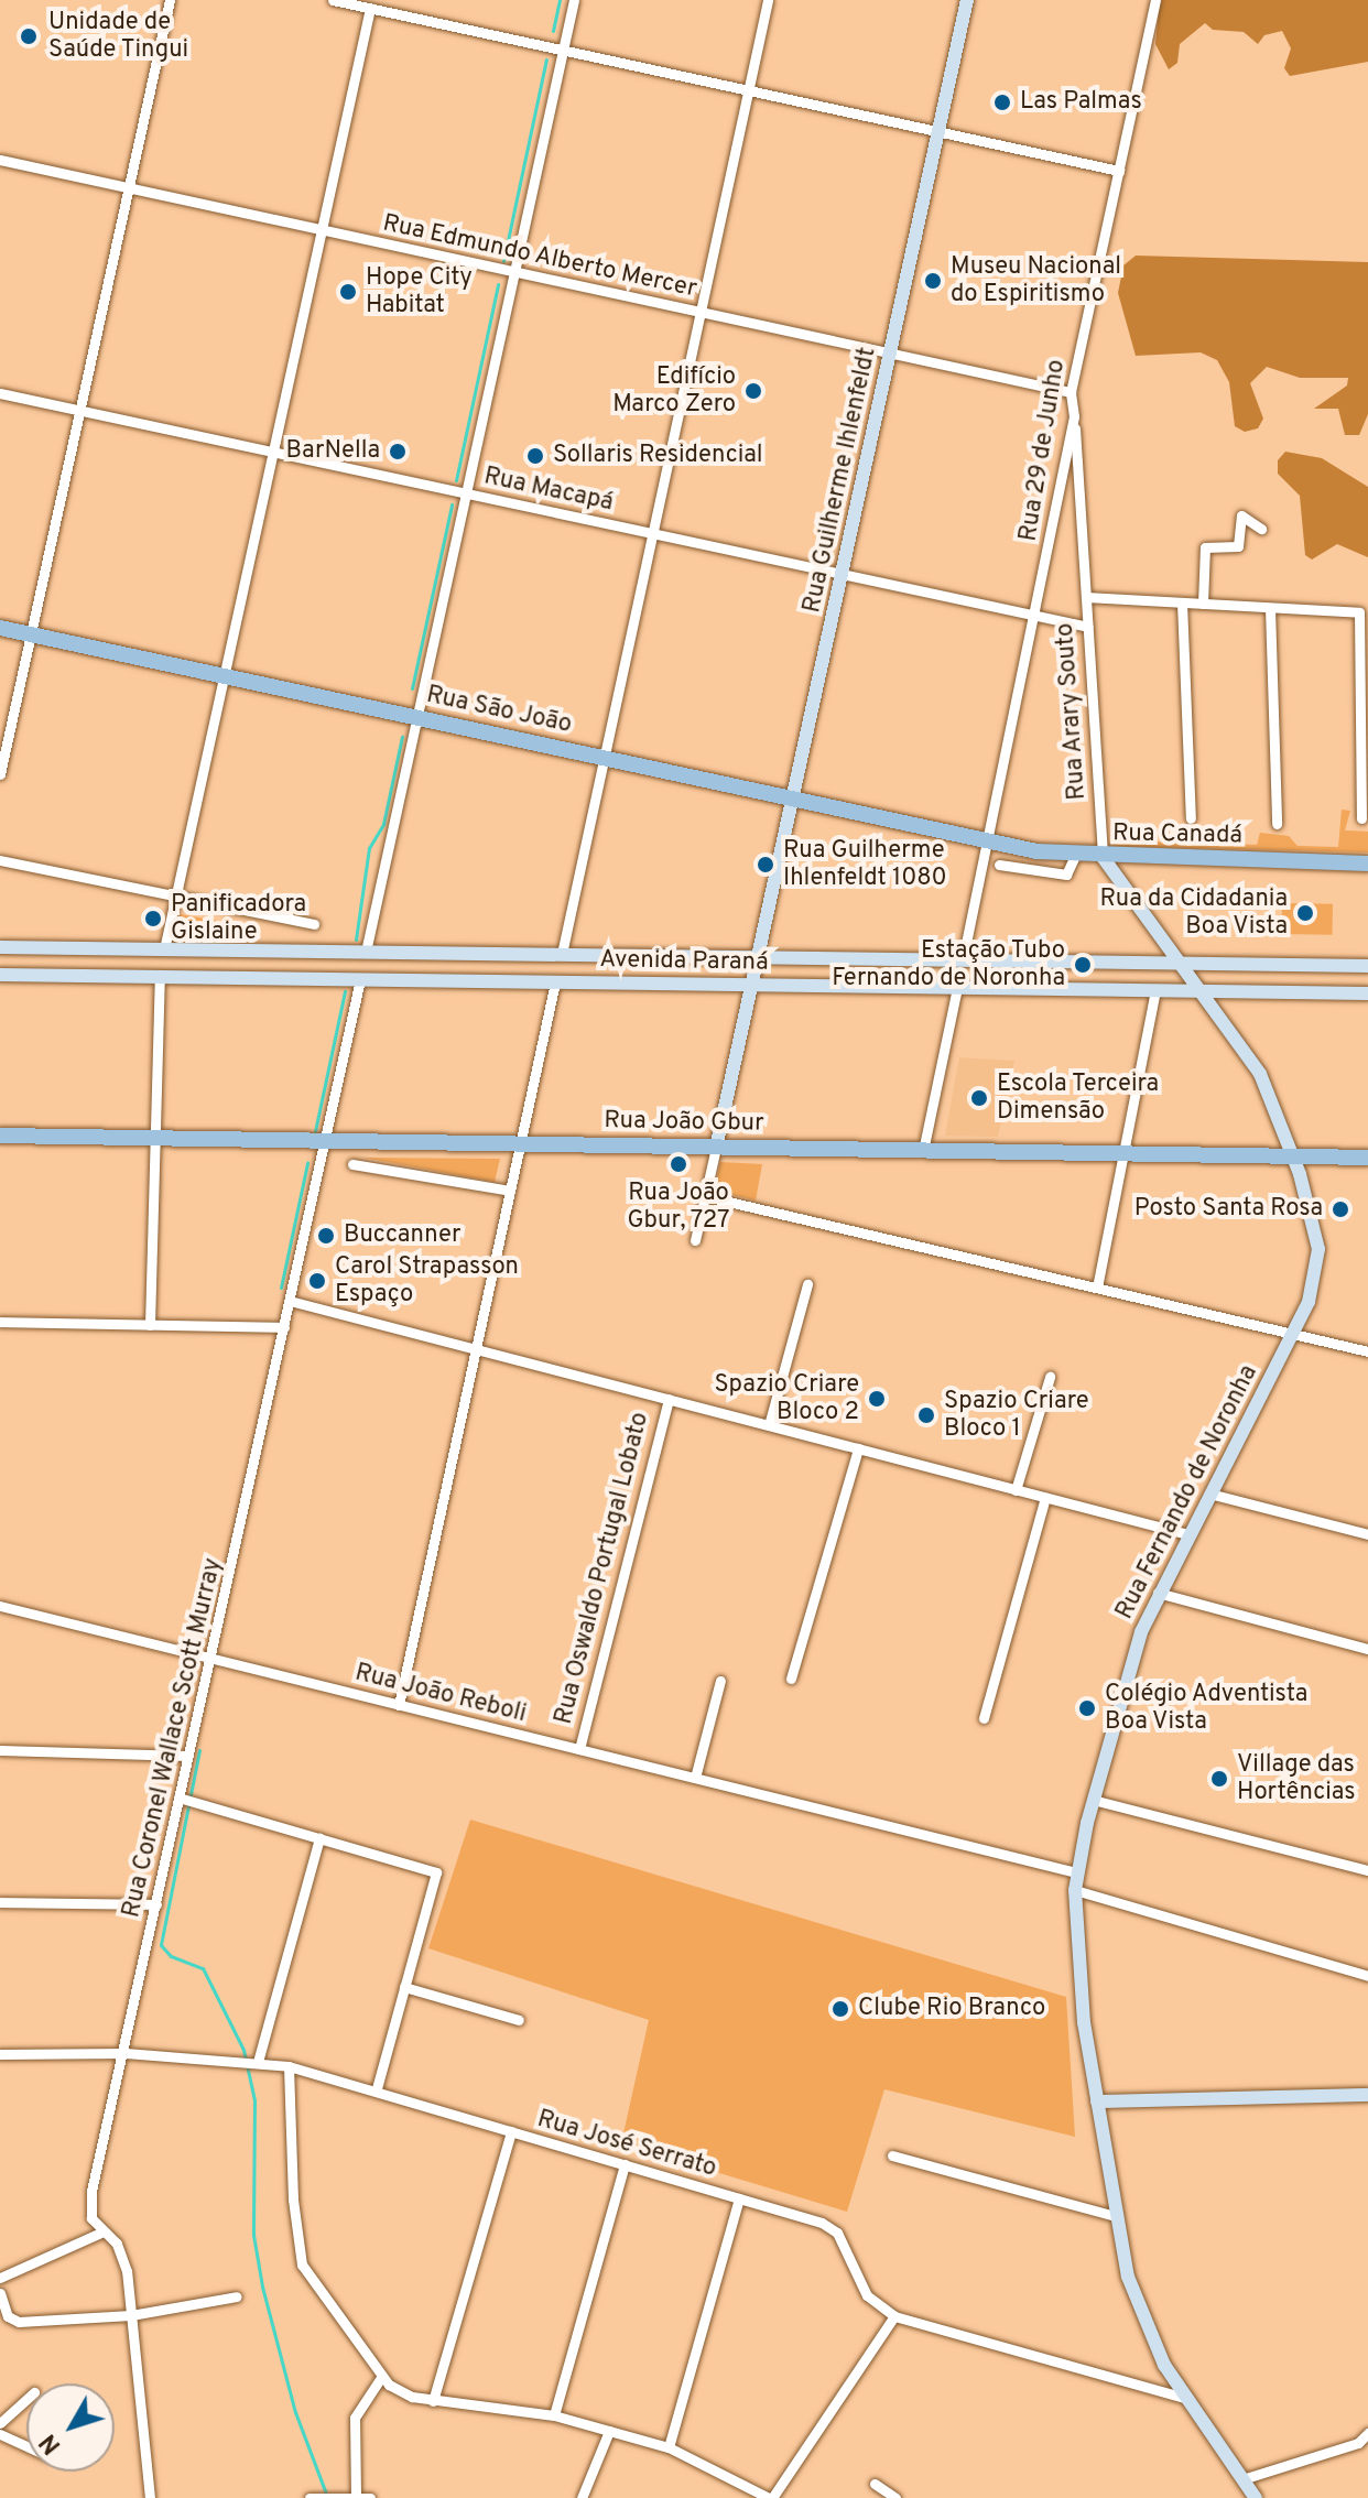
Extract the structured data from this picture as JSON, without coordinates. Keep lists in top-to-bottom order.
{
  "streets": {
    "main road": ["Rua São João", "Rua Canadá", "Rua João Gbur"],
    "street": [
      "Rua Edmundo Alberto Mercer",
      "Rua 29 de Junho",
      "Rua Guilherme Ihlenfeldt",
      "Rua Macapá",
      "Rua Arary Souto",
      "Avenida Paraná",
      "Rua Fernando de Noronha",
      "Rua Oswaldo Portugal Lobato",
      "Rua João Reboli",
      "Rua Coronel Wallace Scott Murray",
      "Rua José Serrato"
    ]
  },
  "crossings": [
    ["Rua Edmundo Alberto Mercer", "Rua 29 de Junho"],
    ["Rua Edmundo Alberto Mercer", "Rua Guilherme Ihlenfeldt"],
    ["Rua 29 de Junho", "Rua Macapá"],
    ["Rua 29 de Junho", "Rua São João"],
    ["Rua 29 de Junho", "Rua Arary Souto"],
    ["Rua 29 de Junho", "Rua Canadá"],
    ["Rua 29 de Junho", "Avenida Paraná"],
    ["Rua Guilherme Ihlenfeldt", "Rua Macapá"],
    ["Rua Guilherme Ihlenfeldt", "Rua São João"],
    ["Rua Guilherme Ihlenfeldt", "Avenida Paraná"],
    ["Rua Macapá", "Rua Arary Souto"],
    ["Rua São João", "Rua Canadá"],
    ["Rua Arary Souto", "Rua Canadá"],
    ["Avenida Paraná", "Rua Fernando de Noronha"],
    ["Avenida Paraná", "Rua Coronel Wallace Scott Murray"],
    ["Rua João Gbur", "Rua Fernando de Noronha"],
    ["Rua João Gbur", "Rua Coronel Wallace Scott Murray"],
    ["Rua Fernando de Noronha", "Rua João Reboli"],
    ["Rua Fernando de Noronha", "Rua José Serrato"],
    ["Rua Oswaldo Portugal Lobato", "Rua João Reboli"],
    ["Rua João Reboli", "Rua Coronel Wallace Scott Murray"],
    ["Rua Coronel Wallace Scott Murray", "Rua José Serrato"]
  ],
  "places": [
    "Unidade de Saúde Tingui",
    "Las Palmas",
    "Museu Nacional do Espiritismo",
    "Hope City Habitat",
    "Edifício Marco Zero",
    "BarNella",
    "Sollaris Residencial",
    "Rua Guilherme Ihlenfeldt 1080",
    "Rua da Cidadania Boa Vista",
    "Panificadora Gislaine",
    "Estação Tubo Fernando de Noronha",
    "Escola Terceira Dimensão",
    "Rua João Gbur, 727",
    "Posto Santa Rosa",
    "Buccanner",
    "Carol Strapasson Espaço",
    "Spazio Criare Bloco 2",
    "Spazio Criare Bloco 1",
    "Colégio Adventista Boa Vista",
    "Village das Hortências",
    "Clube Rio Branco"
  ],
  "north": "bottom left"
}
